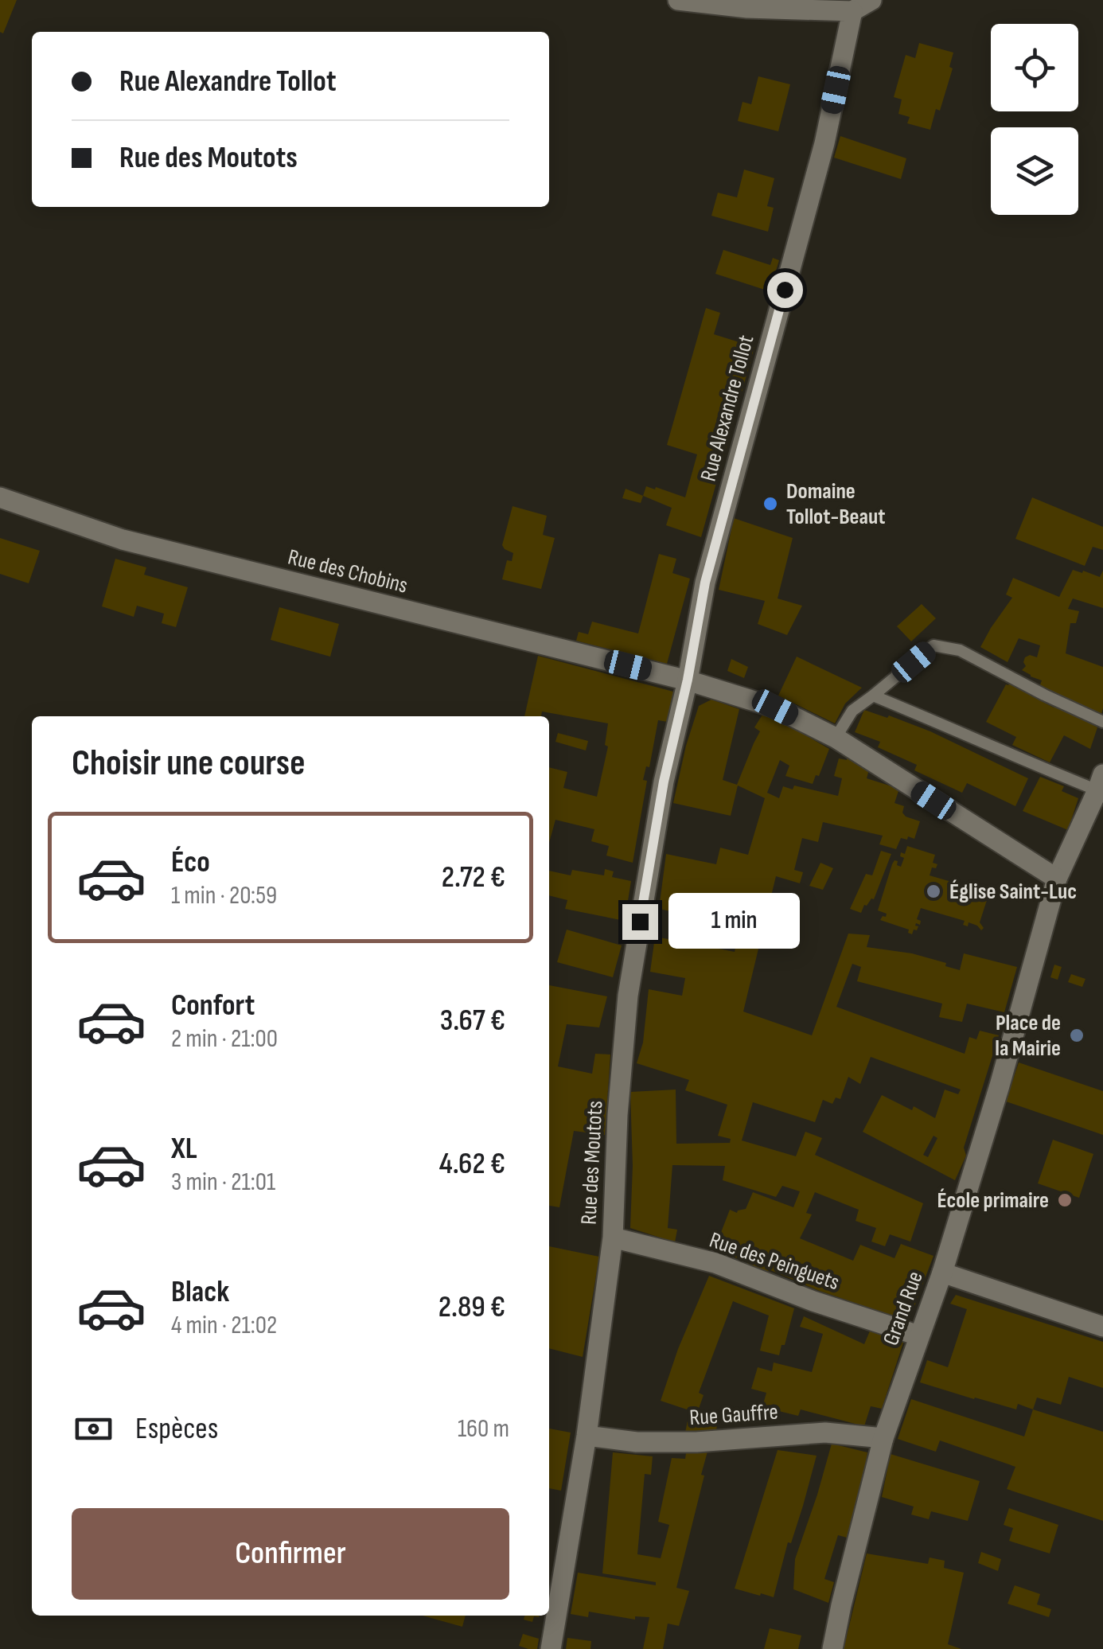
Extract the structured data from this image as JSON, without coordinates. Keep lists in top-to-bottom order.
{
  "streets": {
    "street": [
      "Rue Alexandre Tollot",
      "Rue des Chobins",
      "Rue des Moutots",
      "Rue des Peinguets",
      "Grand Rue",
      "Rue Gauffre"
    ]
  },
  "crossings": [
    ["Rue Alexandre Tollot", "Rue des Chobins"],
    ["Rue Alexandre Tollot", "Rue des Moutots"],
    ["Rue des Chobins", "Rue des Moutots"],
    ["Rue des Chobins", "Grand Rue"],
    ["Rue des Moutots", "Rue des Peinguets"],
    ["Rue des Moutots", "Rue Gauffre"],
    ["Rue des Peinguets", "Grand Rue"],
    ["Grand Rue", "Rue Gauffre"]
  ],
  "places": [
    "Domaine Tollot-Beaut",
    "Église Saint-Luc",
    "Place de la Mairie",
    "École primaire"
  ],
  "page": {
    "banner": ["Rue Alexandre Tollot", "Rue des Moutots"],
    "heading": "Choisir une course",
    "list": [
      {
        "name": "Éco",
        "note": "1 min · 20:59",
        "value": "2.72 €"
      },
      {
        "name": "Confort",
        "note": "2 min · 21:00",
        "value": "3.67 €"
      },
      {
        "name": "XL",
        "note": "3 min · 21:01",
        "value": "4.62 €"
      },
      {
        "name": "Black",
        "note": "4 min · 21:02",
        "value": "2.89 €"
      }
    ],
    "bubble": "1 min",
    "pay": ["Espèces", "160 m"],
    "buttons": "Confirmer"
  }
}
